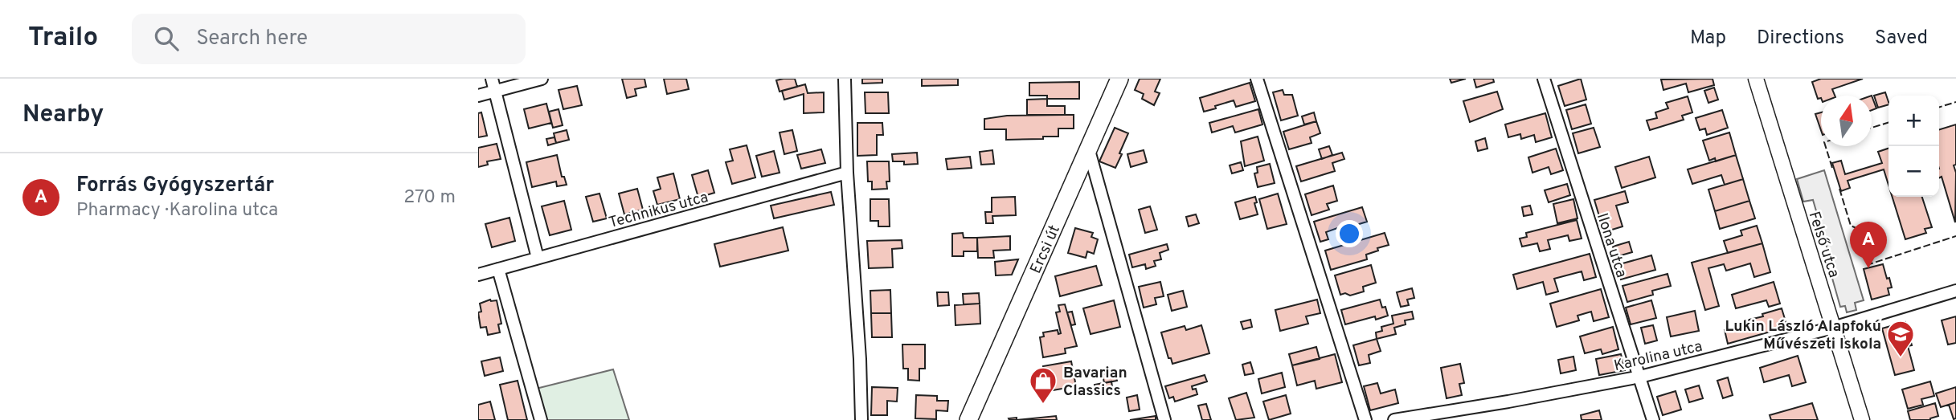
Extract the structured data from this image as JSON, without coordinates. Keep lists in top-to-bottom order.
{
  "streets": {
    "main road": ["Ercsi út"],
    "street": [
      "Technikus utca",
      "Felső utca",
      "Ilona utca",
      "Karolina utca"
    ]
  },
  "crossings": [
    ["Felső utca", "Karolina utca"],
    ["Ilona utca", "Karolina utca"]
  ],
  "places": {
    "school or university": ["Lukin László Alapfokú Művészeti Iskola"],
    "shop": ["Bavarian Classics"]
  },
  "north": "top",
  "page": {
    "header": "Trailo",
    "search": "Search here",
    "nav": ["Map", "Directions", "Saved"],
    "heading": "Nearby",
    "map_buttons": ["+", "−"],
    "list": [
      {
        "mark": "A",
        "name": "Forrás Gyógyszertár",
        "note": "Pharmacy · Karolina utca",
        "value": "270 m"
      }
    ],
    "pins": "A"
  }
}
